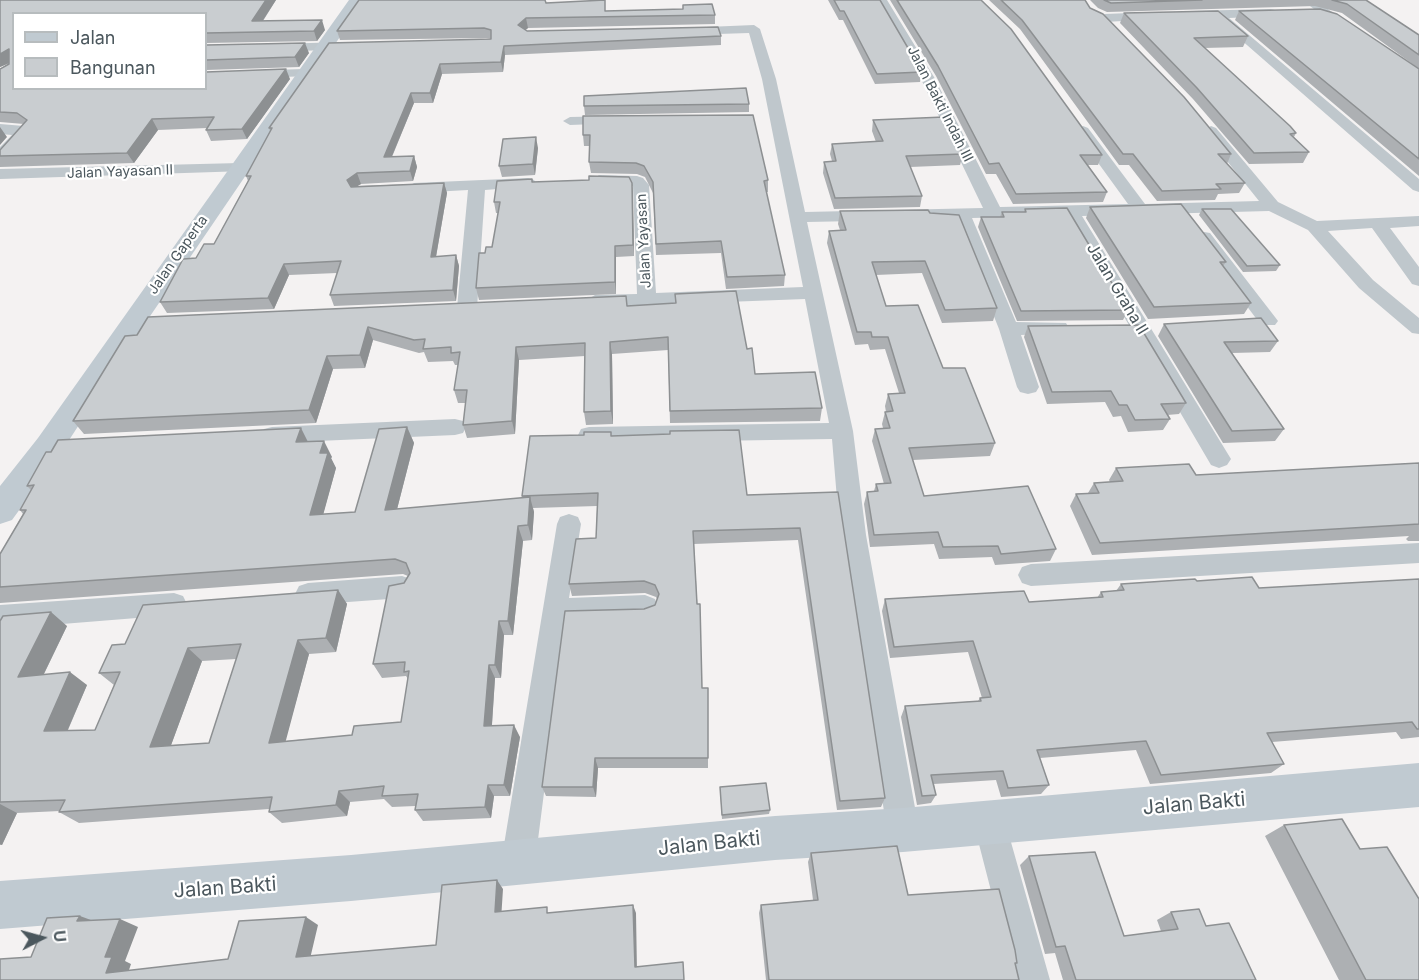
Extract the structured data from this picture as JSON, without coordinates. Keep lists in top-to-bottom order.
{
  "streets": {
    "street": [
      "Jalan Bakti Indah III",
      "Jalan Yayasan II",
      "Jalan Yayasan",
      "Jalan Gaperta",
      "Jalan Graha II",
      "Jalan Bakti"
    ]
  },
  "crossings": [
    ["Jalan Yayasan II", "Jalan Gaperta"]
  ],
  "legend": ["Jalan", "Bangunan"],
  "north": "right"
}
